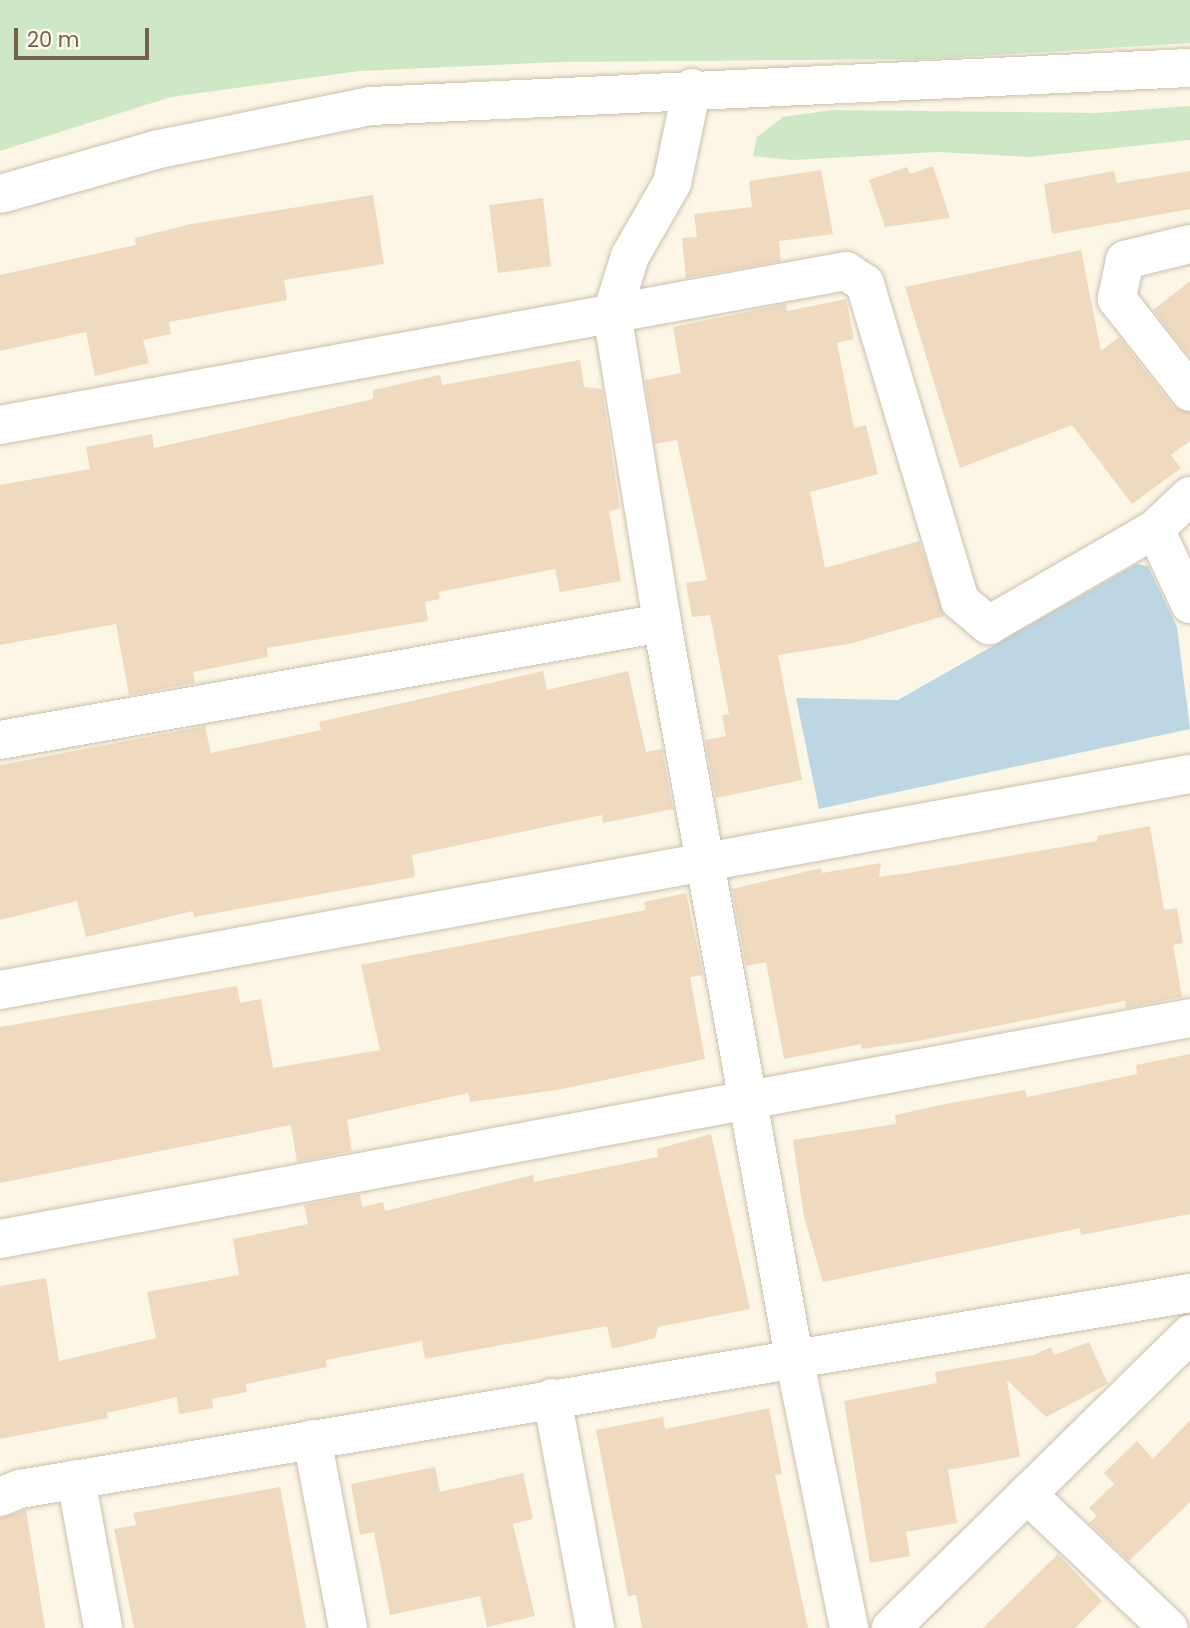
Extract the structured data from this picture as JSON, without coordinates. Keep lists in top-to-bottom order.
{
  "scale_bar": "20 m"
}
